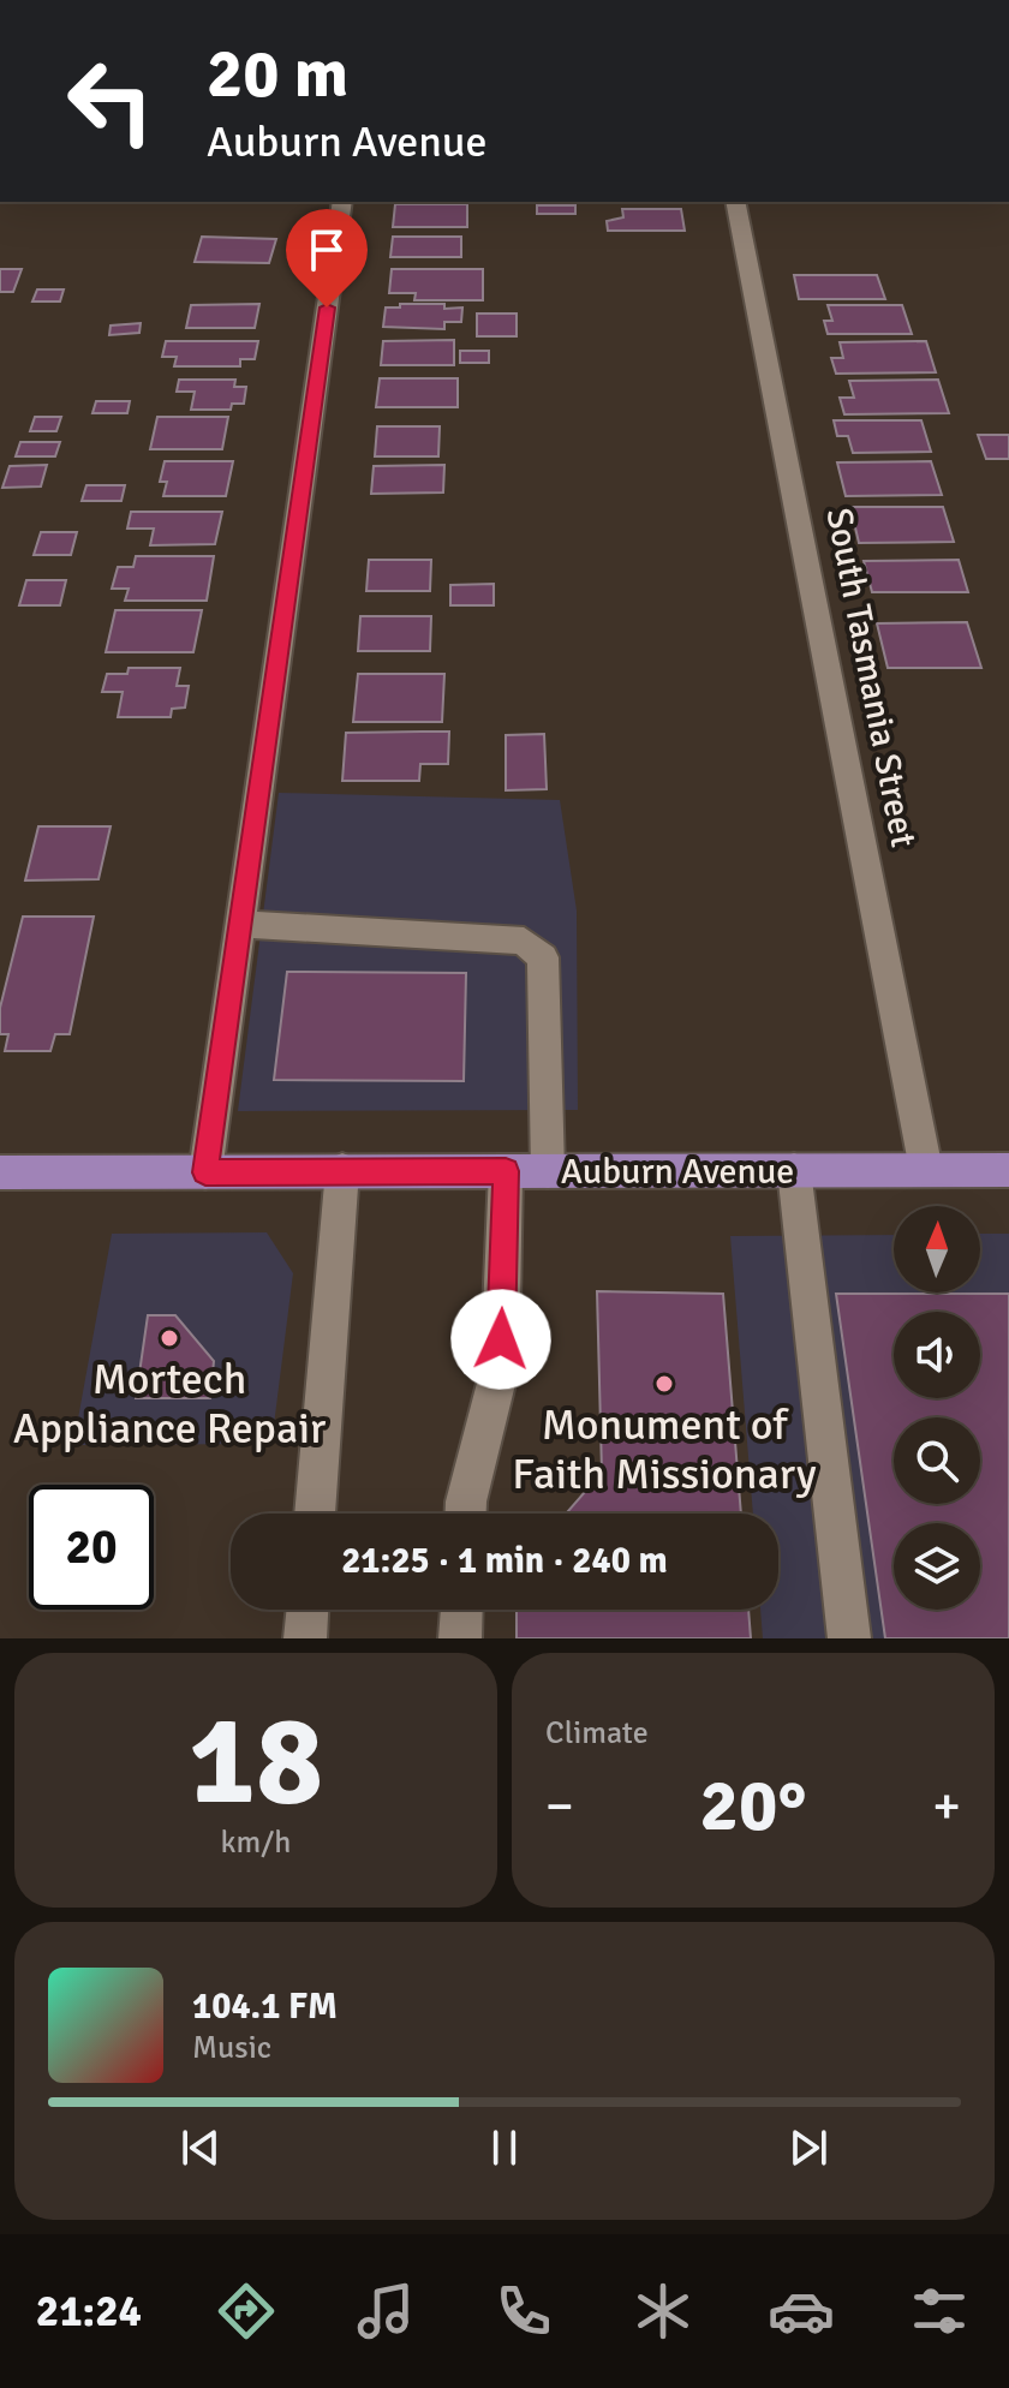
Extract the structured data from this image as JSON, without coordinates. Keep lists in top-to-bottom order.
{
  "streets": {
    "main road": ["Auburn Avenue"],
    "street": ["South Tasmania Street"]
  },
  "crossings": [
    ["South Tasmania Street", "Auburn Avenue"]
  ],
  "places": ["Mortech Appliance Repair", "Monument of Faith Missionary"],
  "north": "top",
  "page": {
    "turn": ["20 m", "Auburn Avenue"],
    "limit": "20",
    "trip": "21:25 · 1 min · 240 m",
    "tile": [
      ["18", "km/h"],
      "Climate"
    ],
    "heat": ["−", "20°", "+"],
    "song": ["104.1 FM", "Music"],
    "tabs": "21:24"
  }
}
